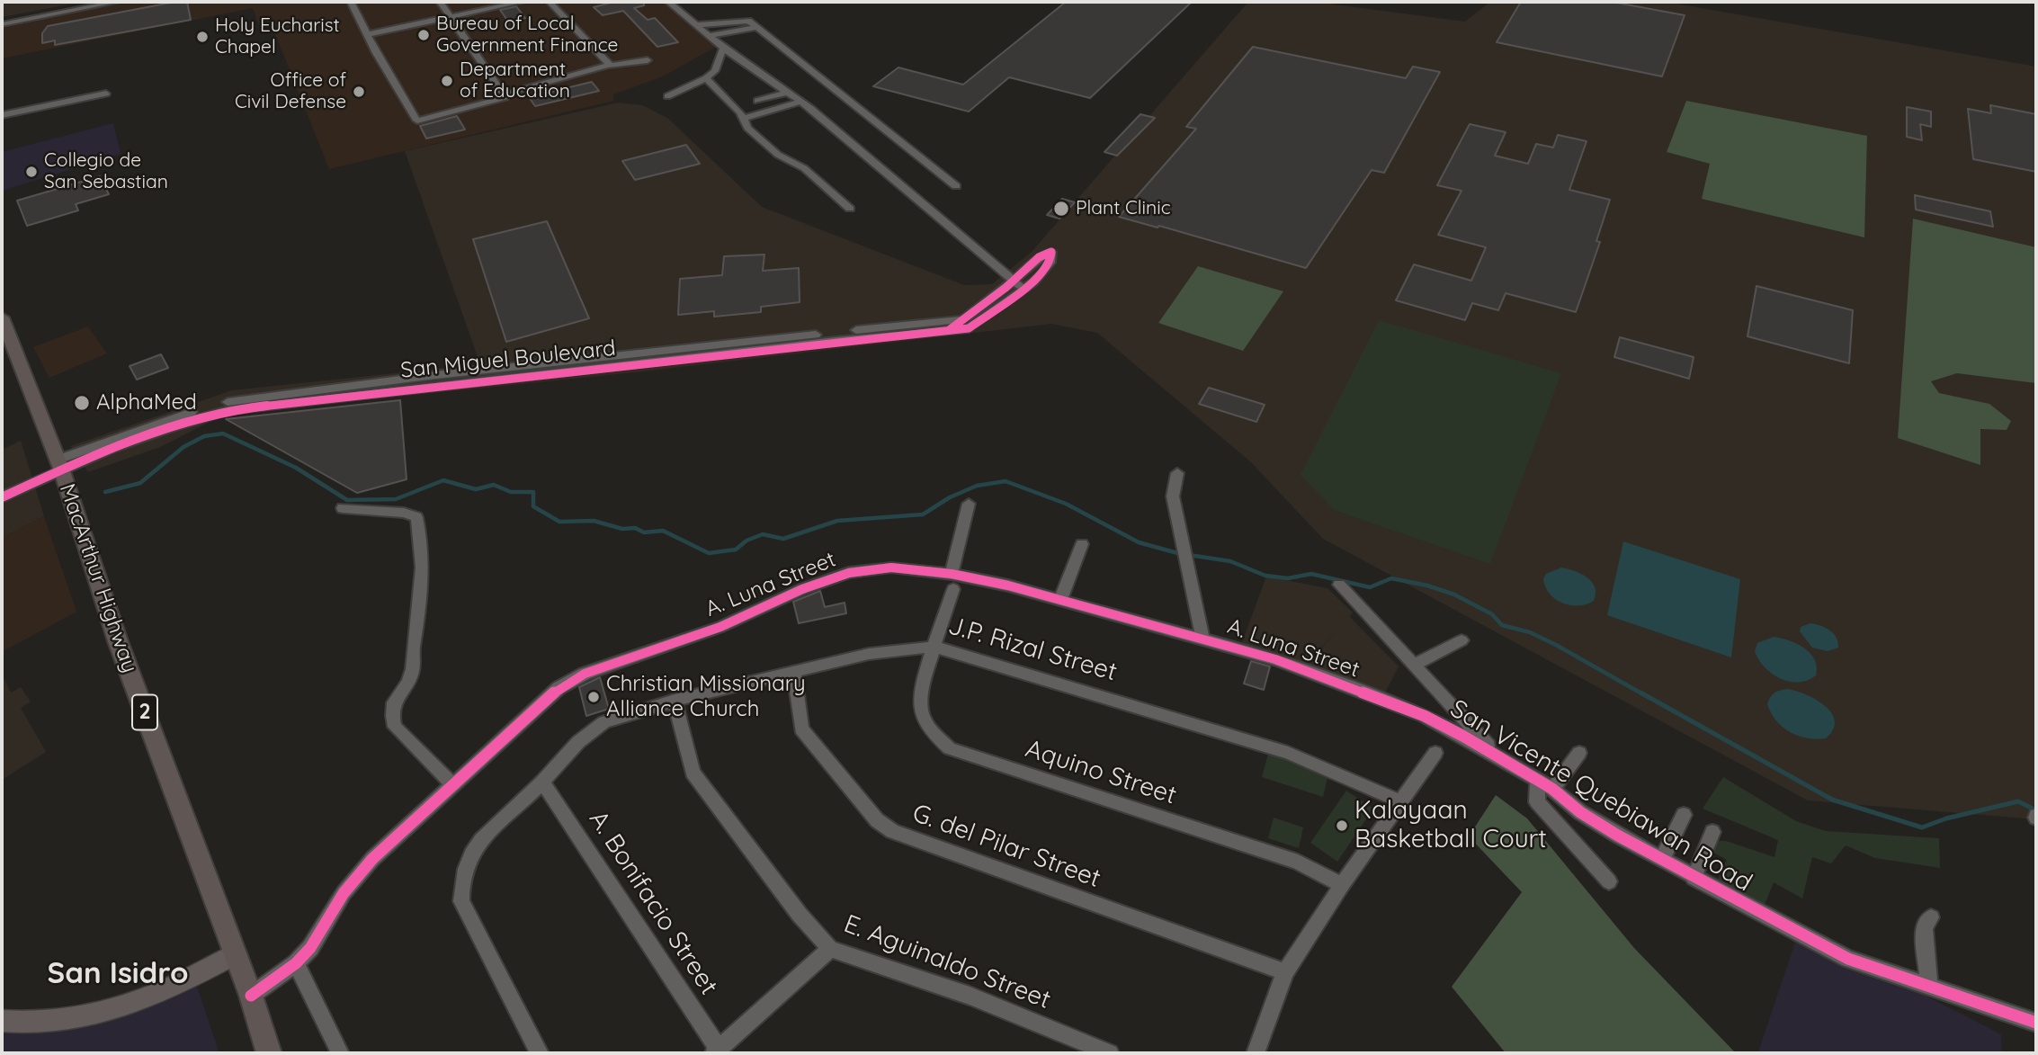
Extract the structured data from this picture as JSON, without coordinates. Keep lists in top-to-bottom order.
{
  "streets": {
    "highway": ["MacArthur Highway", "2"],
    "street": [
      "San Miguel Boulevard",
      "A. Luna Street",
      "J.P. Rizal Street",
      "Aquino Street",
      "San Vicente Quebiawan Road",
      "G. del Pilar Street",
      "A. Bonifacio Street",
      "E. Aguinaldo Street"
    ]
  },
  "crossings": [
    ["San Miguel Boulevard", "MacArthur Highway"],
    ["MacArthur Highway", "A. Luna Street"],
    ["A. Luna Street", "San Vicente Quebiawan Road"],
    ["J.P. Rizal Street", "Aquino Street"],
    ["J.P. Rizal Street", "G. del Pilar Street"],
    ["J.P. Rizal Street", "A. Bonifacio Street"],
    ["J.P. Rizal Street", "E. Aguinaldo Street"]
  ],
  "districts": ["San Isidro"],
  "places": [
    "Bureau of Local Government Finance",
    "Holy Eucharist Chapel",
    "Department of Education",
    "Office of Civil Defense",
    "Collegio de San Sebastian",
    "Plant Clinic",
    "AlphaMed",
    "Christian Missionary Alliance Church",
    "Kalayaan Basketball Court"
  ]
}
